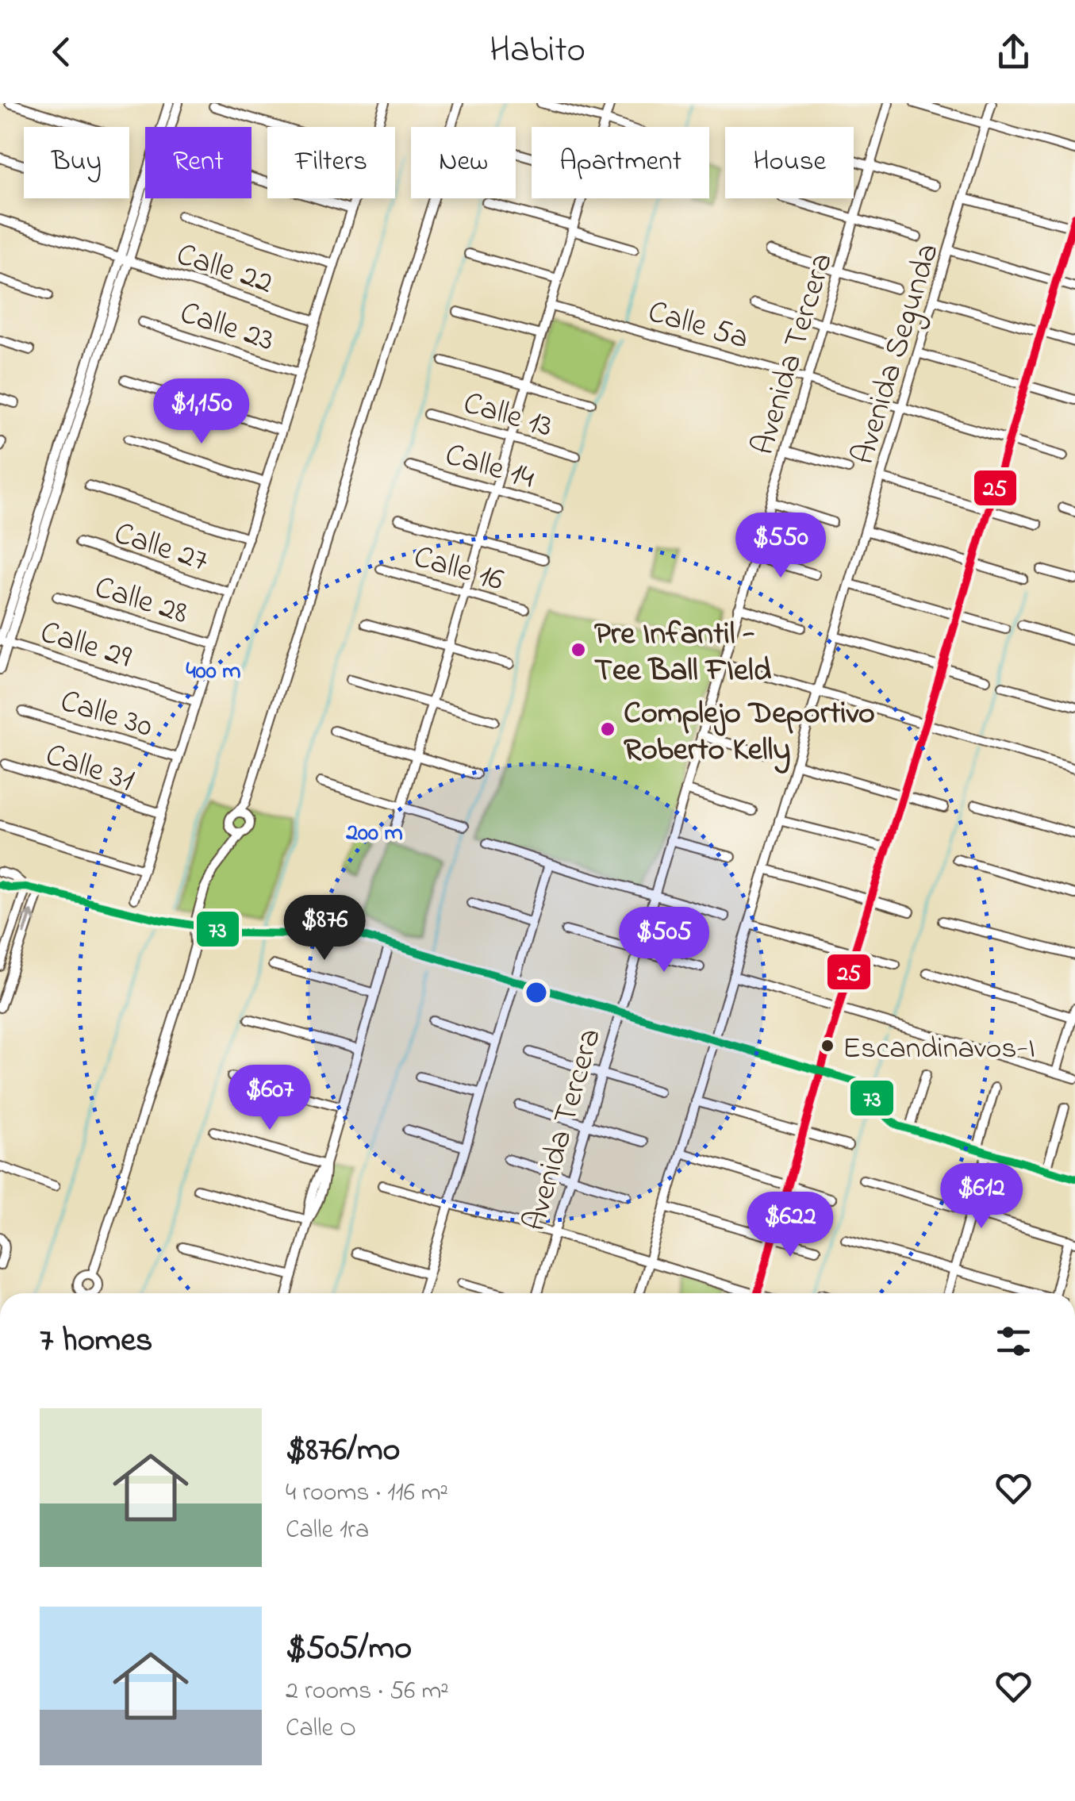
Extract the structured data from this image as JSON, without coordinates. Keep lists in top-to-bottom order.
{
  "streets": {
    "street": [
      "Calle 22",
      "Calle 5a",
      "Calle 23",
      "Avenida Tercera",
      "Avenida Segunda",
      "Calle 13",
      "Calle 14",
      "Calle 27",
      "Calle 16",
      "Calle 28",
      "Calle 29",
      "Calle 30",
      "Calle 31"
    ]
  },
  "crossings": [
    ["Calle 5a", "Avenida Tercera"],
    ["Calle 5a", "Avenida Segunda"]
  ],
  "places": ["Pre Infantil - Tee Ball FIeld", "Complejo Deportivo Roberto Kelly", "Escandinavos-I"],
  "lines": ["transit line 25", "transit line 73"],
  "page": {
    "header": "Habito",
    "chip": [
      "Buy",
      "Rent",
      "Filters",
      "New",
      "Apartment",
      "House"
    ],
    "price": [
      "$1,150",
      "$550",
      "$876",
      "$505",
      "$607",
      "$612",
      "$622"
    ],
    "heading": "7 homes",
    "list": [
      {
        "name": "$876/mo",
        "note": "4 rooms · 116 m² · Calle 1ra"
      },
      {
        "name": "$505/mo",
        "note": "2 rooms · 56 m² · Calle O"
      }
    ]
  },
  "rings": ["400 m", "200 m"]
}
